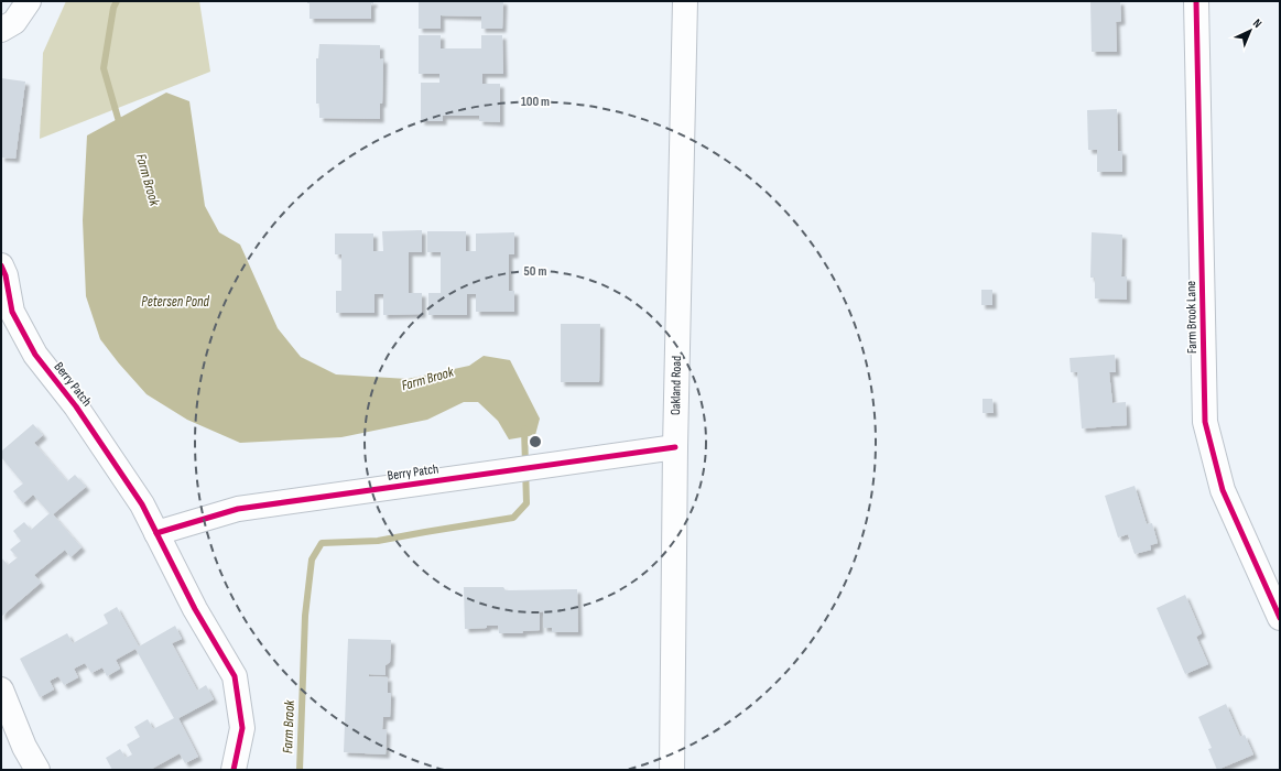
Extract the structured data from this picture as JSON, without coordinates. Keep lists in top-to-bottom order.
{
  "streets": {
    "street": ["Farm Brook Lane", "Berry Patch", "Oakland Road"]
  },
  "crossings": [
    ["Berry Patch", "Oakland Road"]
  ],
  "water": ["Farm Brook", "Petersen Pond"],
  "north": "top right",
  "rings": ["100 m", "50 m"]
}
